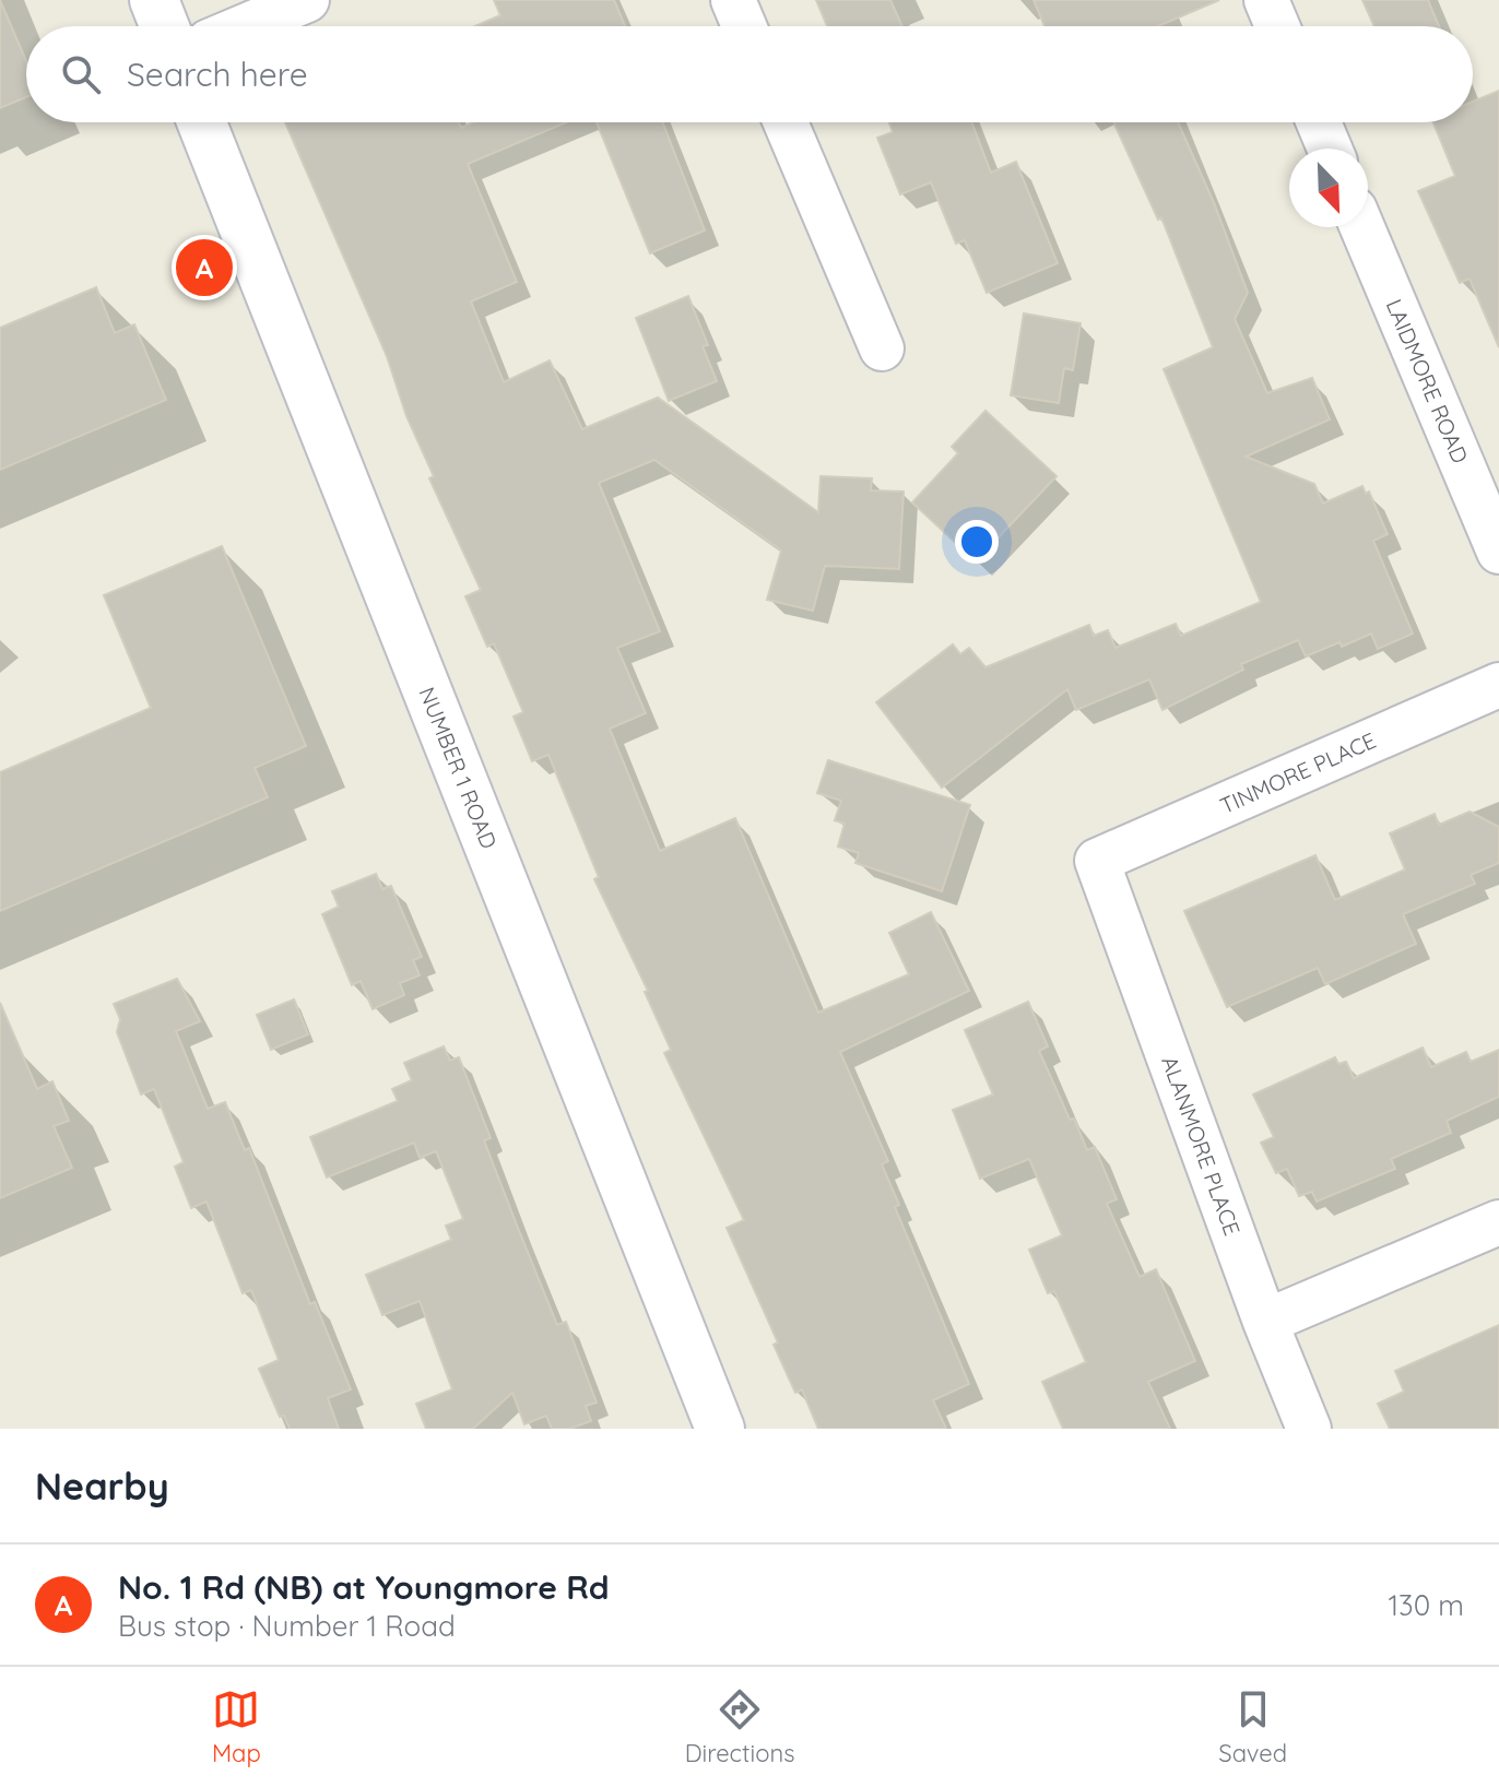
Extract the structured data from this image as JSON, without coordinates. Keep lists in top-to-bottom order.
{
  "streets": {
    "main road": ["NUMBER 1 ROAD"],
    "street": ["LAIDMORE ROAD", "TINMORE PLACE", "ALANMORE PLACE"]
  },
  "crossings": [
    ["TINMORE PLACE", "ALANMORE PLACE"]
  ],
  "north": "bottom right",
  "page": {
    "search": "Search here",
    "pins": "A",
    "heading": "Nearby",
    "list": [
      {
        "mark": "A",
        "name": "No. 1 Rd (NB) at Youngmore Rd",
        "note": "Bus stop · Number 1 Road",
        "value": "130 m"
      }
    ],
    "nav": ["Map", "Directions", "Saved"]
  }
}
